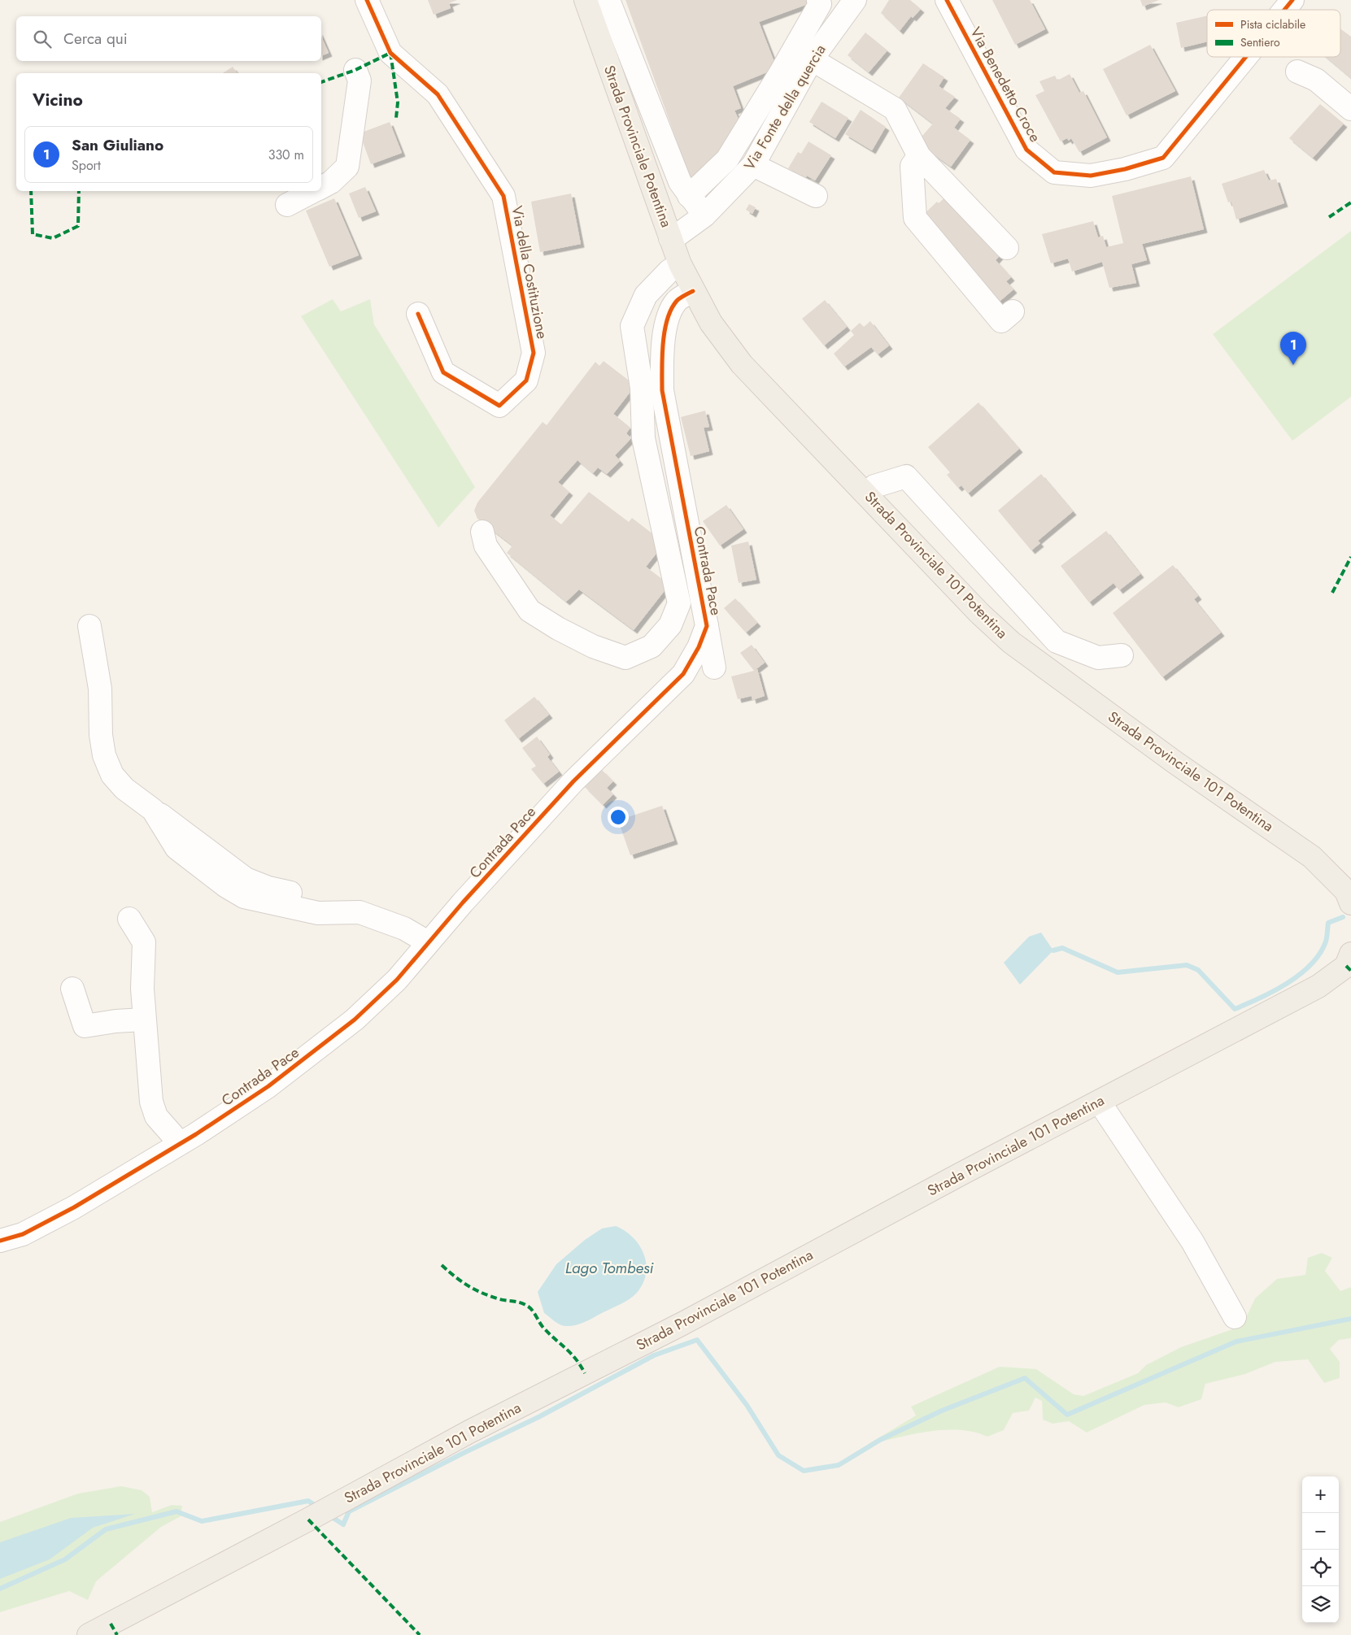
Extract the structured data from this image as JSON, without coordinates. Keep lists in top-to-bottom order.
{
  "streets": {
    "main road": ["Strada Provinciale Potentina", "Strada Provinciale 101 Potentina"],
    "street": [
      "Via Benedetto Croce",
      "Via Fonte della quercia",
      "Via della Costituzione",
      "Contrada Pace"
    ]
  },
  "crossings": [
    ["Via Fonte della quercia", "Strada Provinciale Potentina"],
    ["Strada Provinciale Potentina", "Strada Provinciale 101 Potentina"],
    ["Strada Provinciale Potentina", "Contrada Pace"],
    ["Strada Provinciale 101 Potentina", "Contrada Pace"]
  ],
  "water": ["Lago Tombesi"],
  "legend": ["Pista ciclabile", "Sentiero"],
  "page": {
    "search": "Cerca qui",
    "heading": "Vicino",
    "list": [
      {
        "mark": "1",
        "name": "San Giuliano",
        "note": "Sport",
        "value": "330 m"
      }
    ],
    "pins": "1",
    "map_buttons": ["+", "−"]
  }
}
